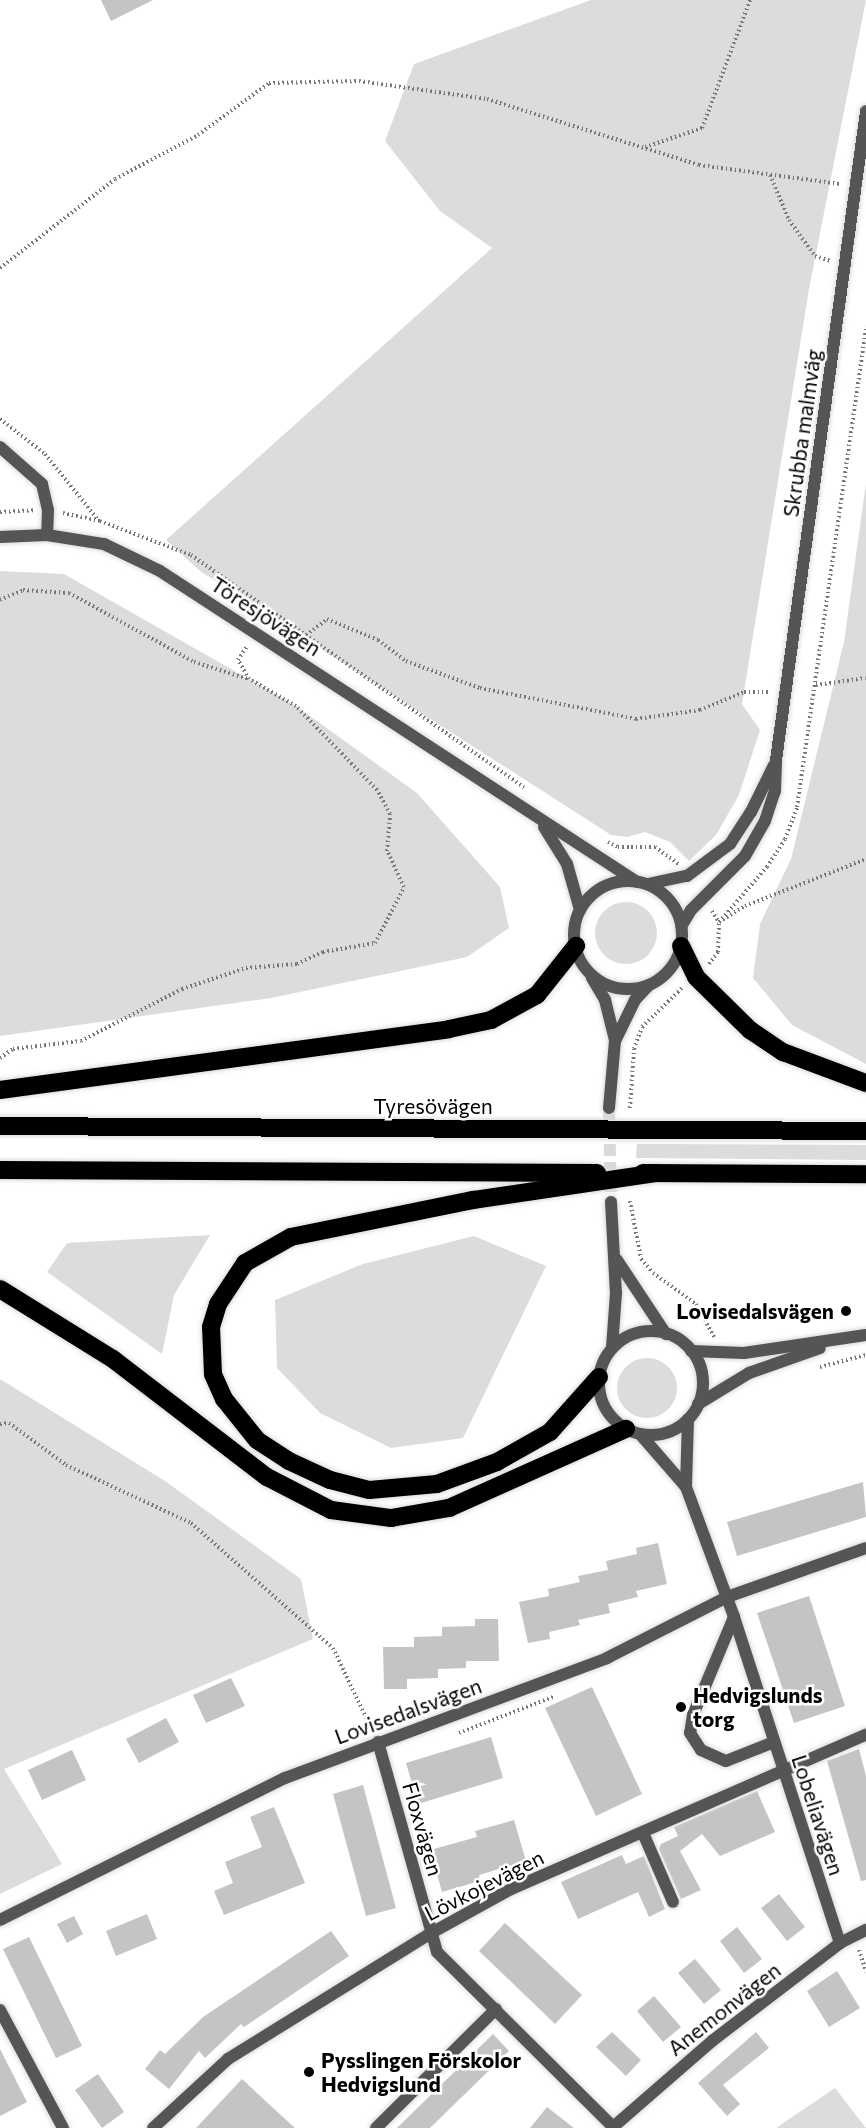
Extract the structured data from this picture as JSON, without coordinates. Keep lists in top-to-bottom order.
{
  "streets": {
    "highway": ["Tyresövägen"],
    "street": [
      "Skrubba malmväg",
      "Töresjövägen",
      "Lovisedalsvägen",
      "Lobeliavägen",
      "Floxvägen",
      "Lövkojevägen",
      "Anemonvägen"
    ]
  },
  "crossings": [
    ["Skrubba malmväg", "Töresjövägen"],
    ["Lovisedalsvägen", "Lobeliavägen"],
    ["Lovisedalsvägen", "Floxvägen"],
    ["Lobeliavägen", "Lövkojevägen"],
    ["Lobeliavägen", "Anemonvägen"],
    ["Floxvägen", "Lövkojevägen"],
    ["Floxvägen", "Anemonvägen"]
  ],
  "places": ["Lovisedalsvägen", "Hedvigslunds torg", "Pysslingen Förskolor Hedvigslund"]
}
